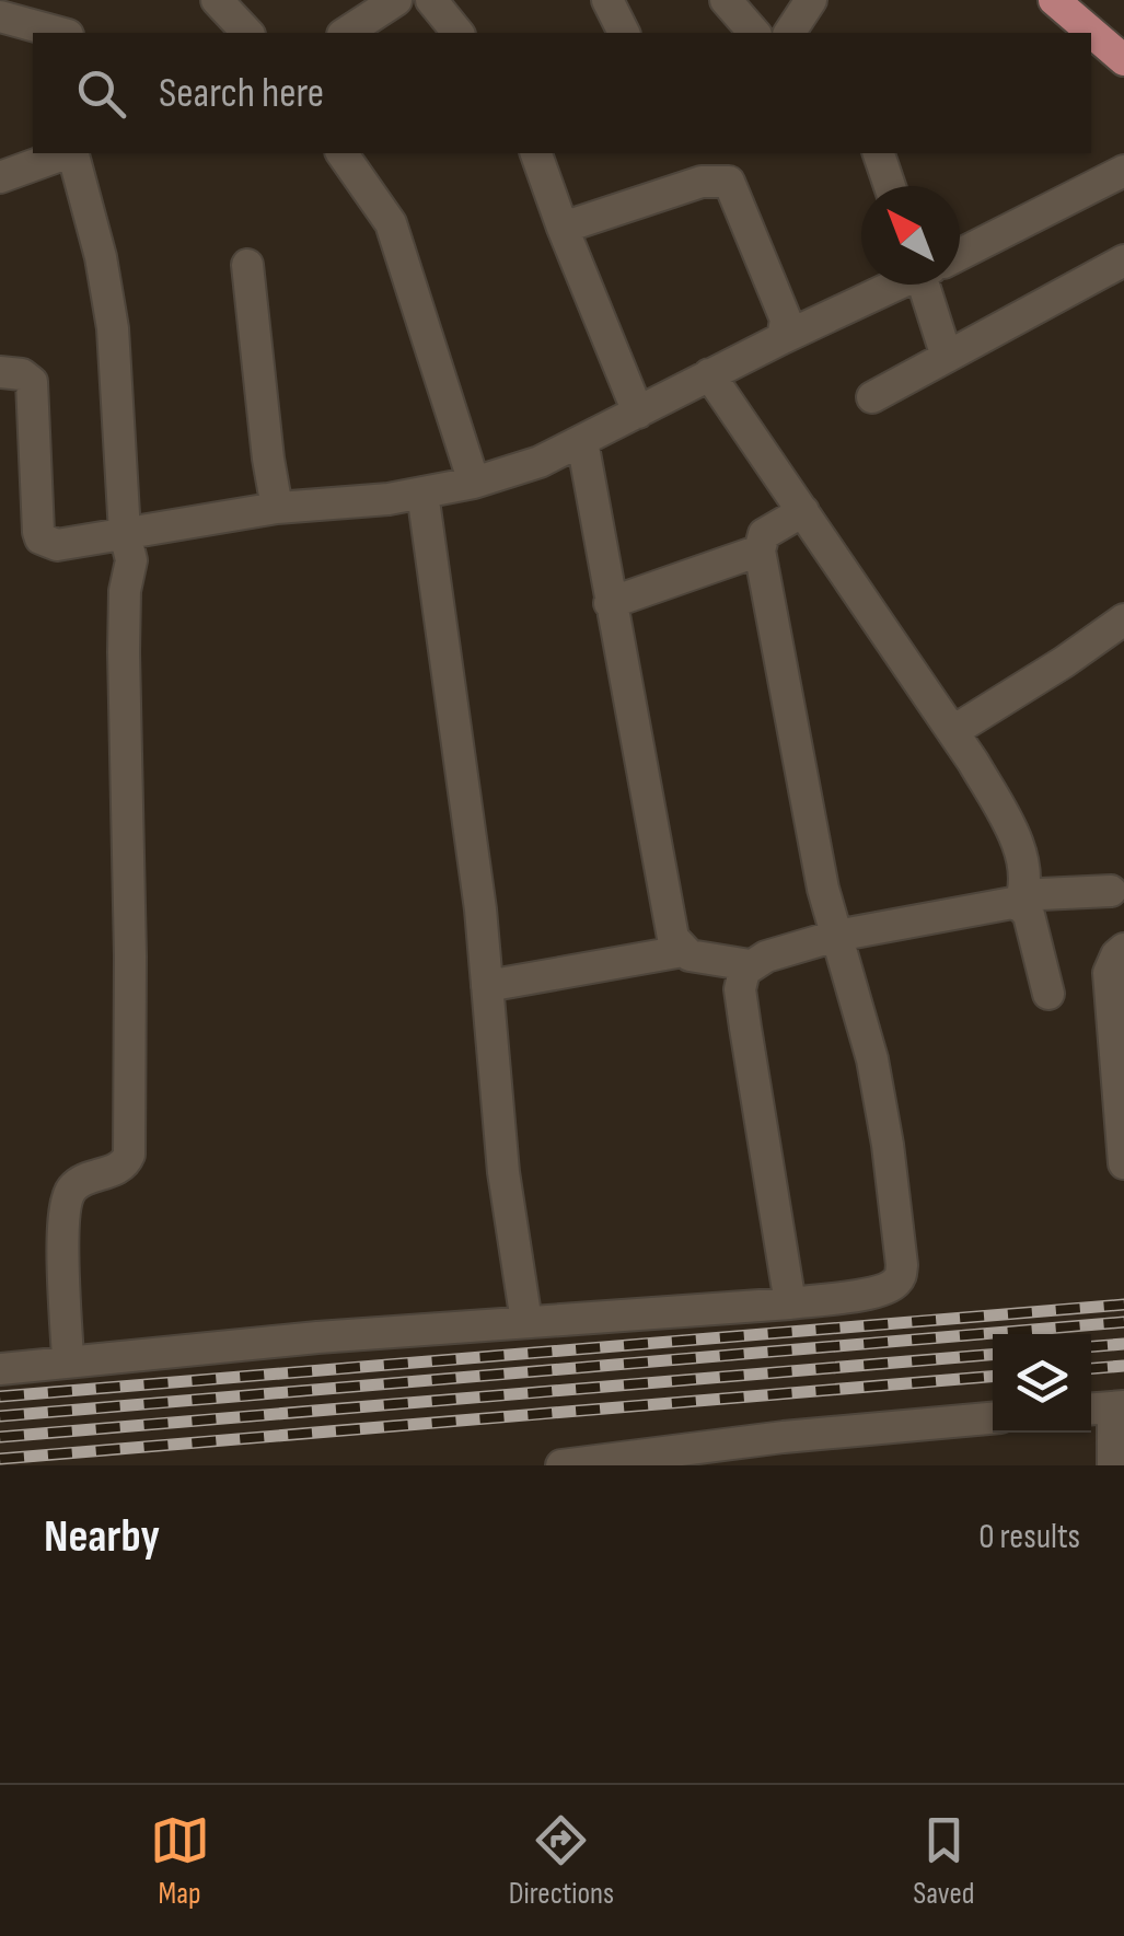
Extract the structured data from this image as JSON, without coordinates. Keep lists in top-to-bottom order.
{
  "north": "top left",
  "page": {
    "search": "Search here",
    "heading": ["Nearby", "0 results"],
    "nav": ["Map", "Directions", "Saved"]
  }
}
